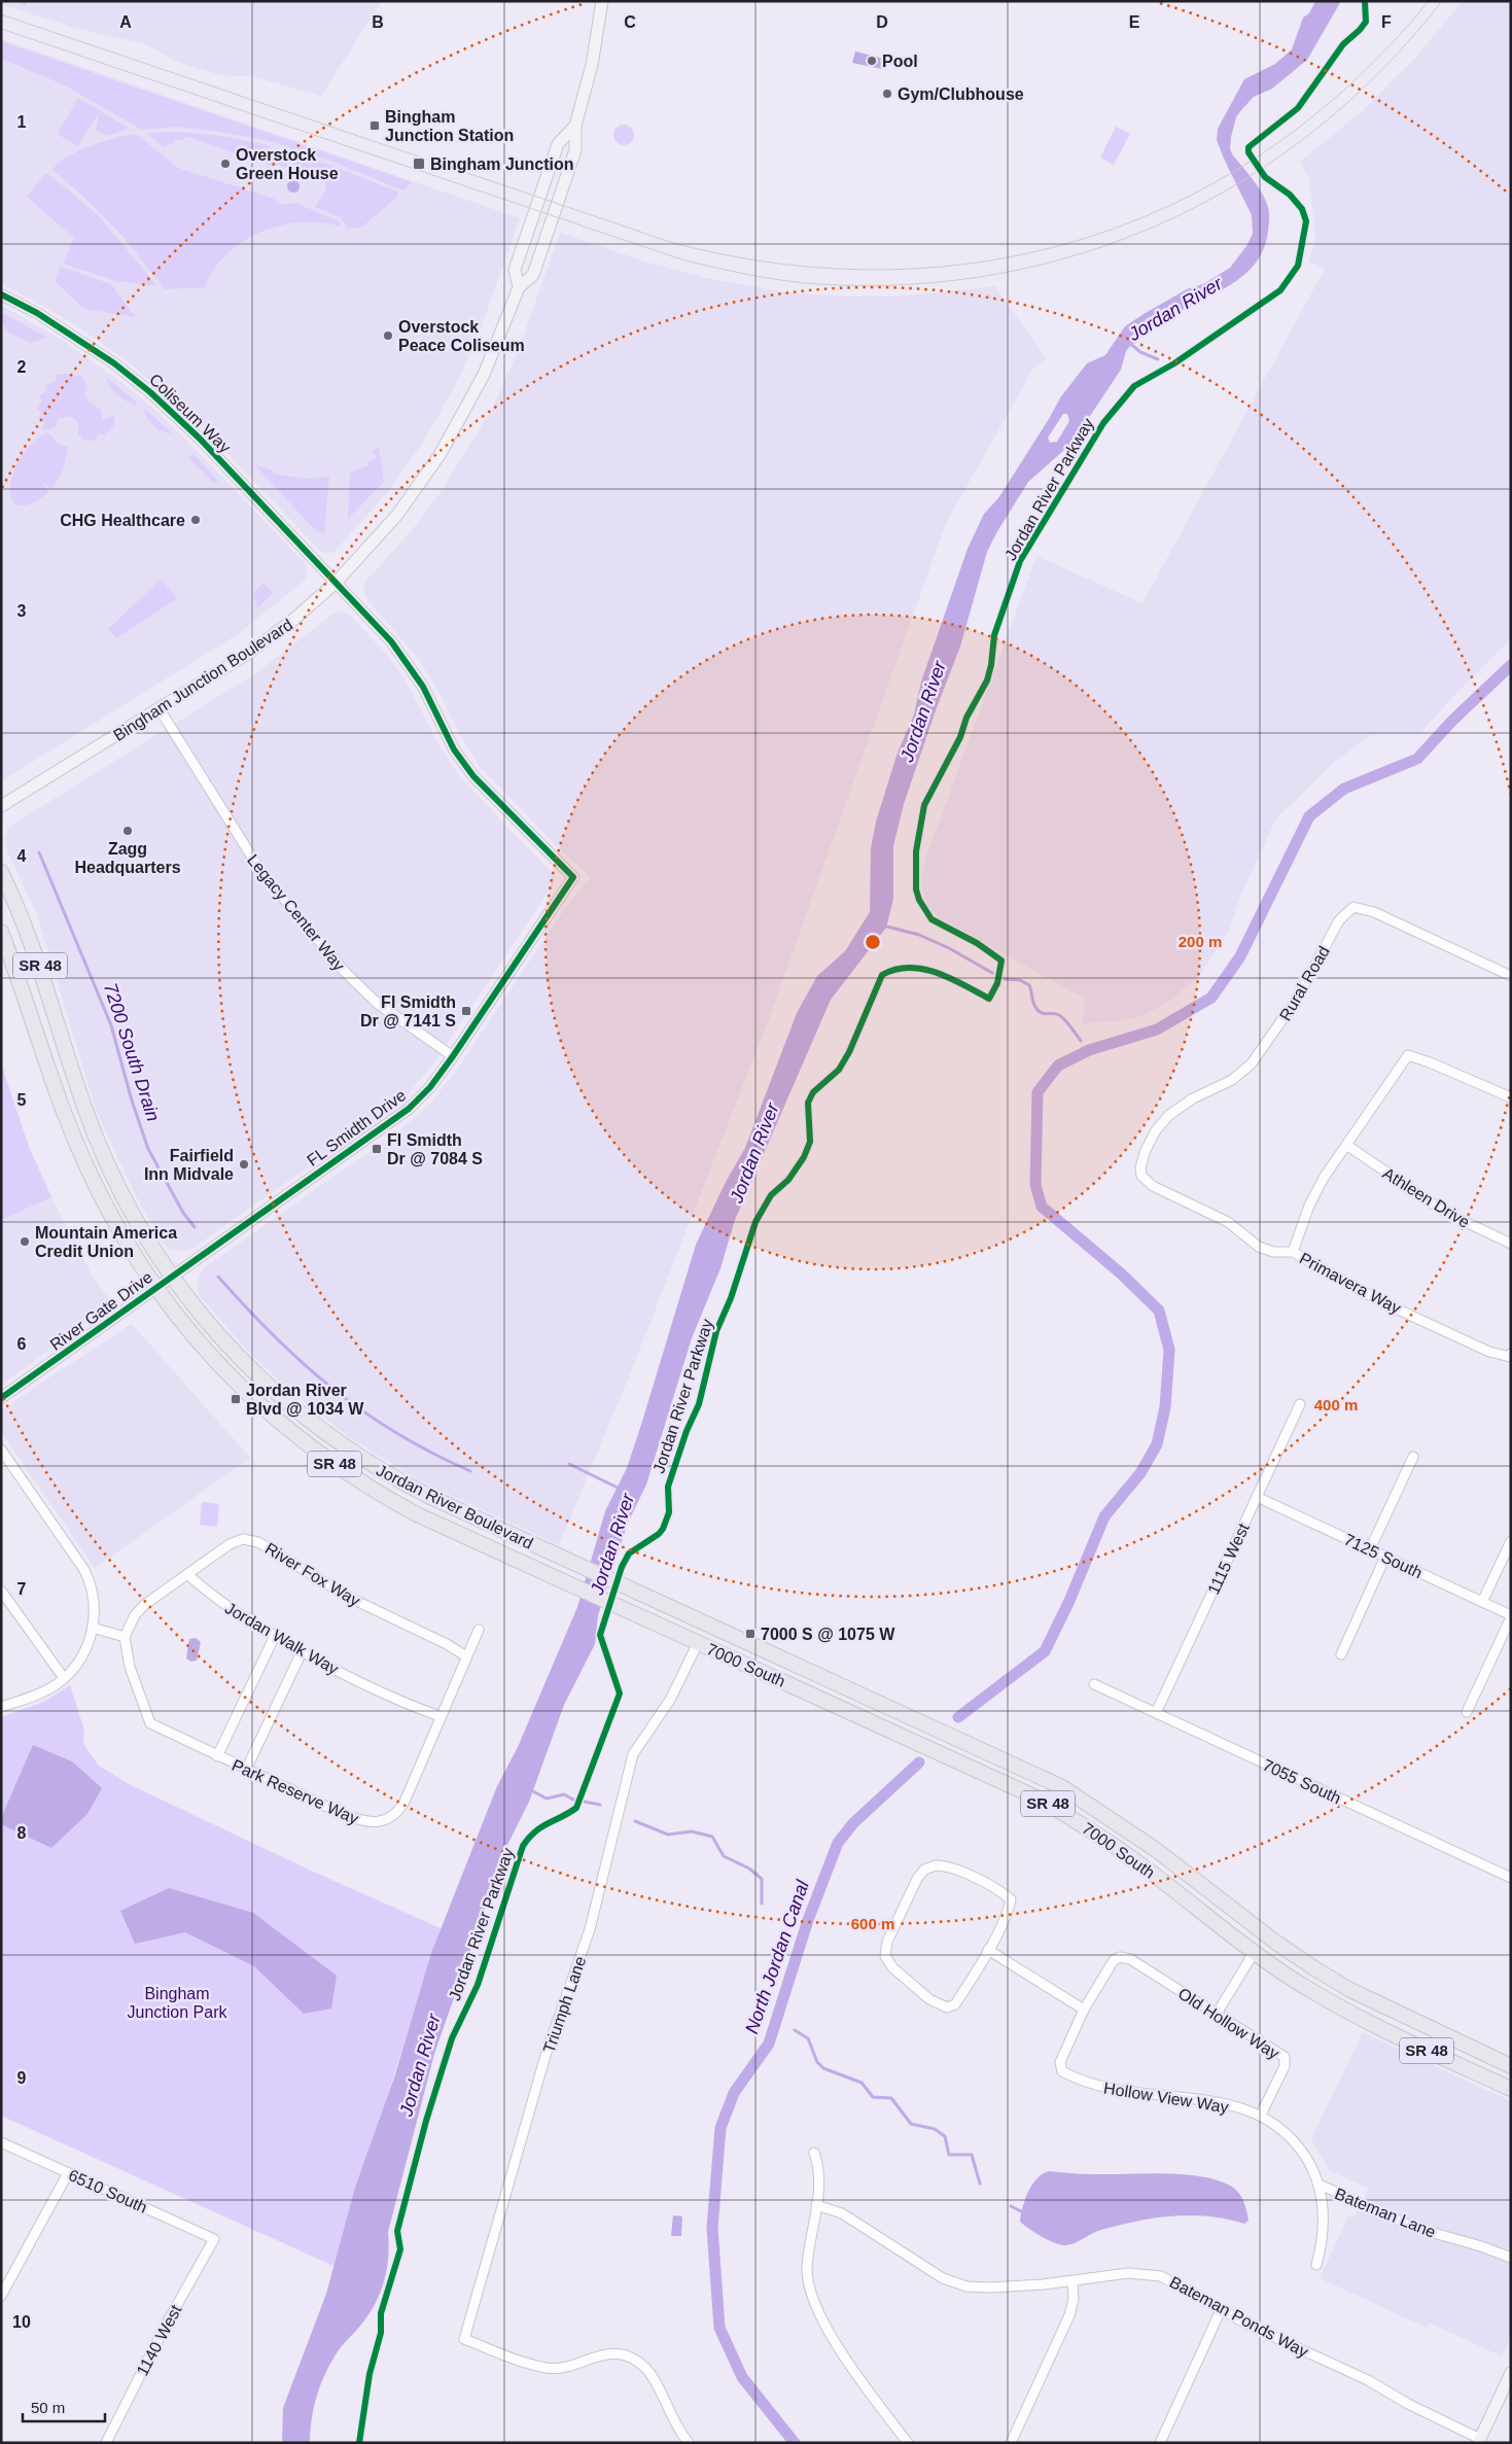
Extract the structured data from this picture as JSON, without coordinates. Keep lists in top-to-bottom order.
{
  "streets": {
    "main road": [
      "Bingham Junction Boulevard",
      "SR 48",
      "Jordan River Boulevard",
      "7000 South"
    ],
    "street": [
      "Coliseum Way",
      "Legacy Center Way",
      "Rural Road",
      "FL Smidth Drive",
      "Athleen Drive",
      "Primavera Way",
      "River Gate Drive",
      "7125 South",
      "1115 West",
      "River Fox Way",
      "Jordan Walk Way",
      "7055 South",
      "Park Reserve Way",
      "Triumph Lane",
      "Old Hollow Way",
      "Hollow View Way",
      "6510 South",
      "Bateman Lane",
      "Bateman Ponds Way",
      "1140 West"
    ],
    "cycle path": ["Jordan River Parkway"]
  },
  "crossings": [
    ["Coliseum Way", "Bingham Junction Boulevard"],
    ["Coliseum Way", "FL Smidth Drive"],
    ["Bingham Junction Boulevard", "Legacy Center Way"],
    ["Legacy Center Way", "FL Smidth Drive"],
    ["Rural Road", "Primavera Way"],
    ["FL Smidth Drive", "River Gate Drive"],
    ["FL Smidth Drive", "Jordan River Boulevard"],
    ["River Gate Drive", "Jordan River Boulevard"],
    ["Jordan River Boulevard", "7000 South"],
    ["7125 South", "1115 West"],
    ["1115 West", "7055 South"],
    ["River Fox Way", "Jordan Walk Way"],
    ["River Fox Way", "Park Reserve Way"],
    ["Jordan Walk Way", "Park Reserve Way"],
    ["7000 South", "Triumph Lane"],
    ["Old Hollow Way", "Hollow View Way"],
    ["Hollow View Way", "Bateman Lane"],
    ["6510 South", "1140 West"]
  ],
  "water": ["Jordan River", "7200 South Drain", "North Jordan Canal"],
  "parks": ["Bingham Junction Park"],
  "places": {
    "other": [
      "Pool",
      "Gym/Clubhouse",
      "Overstock Green House",
      "Overstock Peace Coliseum",
      "CHG Healthcare",
      "Zagg Headquarters",
      "Fairfield Inn Midvale",
      "Mountain America Credit Union"
    ],
    "transit": [
      "Bingham Junction Station",
      "Bingham Junction",
      "Fl Smidth Dr @ 7141 S",
      "Fl Smidth Dr @ 7084 S",
      "Jordan River Blvd @ 1034 W",
      "7000 S @ 1075 W"
    ]
  },
  "scale_bar": "50 m",
  "grid": {
    "columns": [
      "A",
      "B",
      "C",
      "D",
      "E",
      "F"
    ],
    "rows": [
      "1",
      "2",
      "3",
      "4",
      "5",
      "6",
      "7",
      "8",
      "9",
      "10"
    ]
  },
  "rings": ["200 m", "400 m", "600 m"]
}
